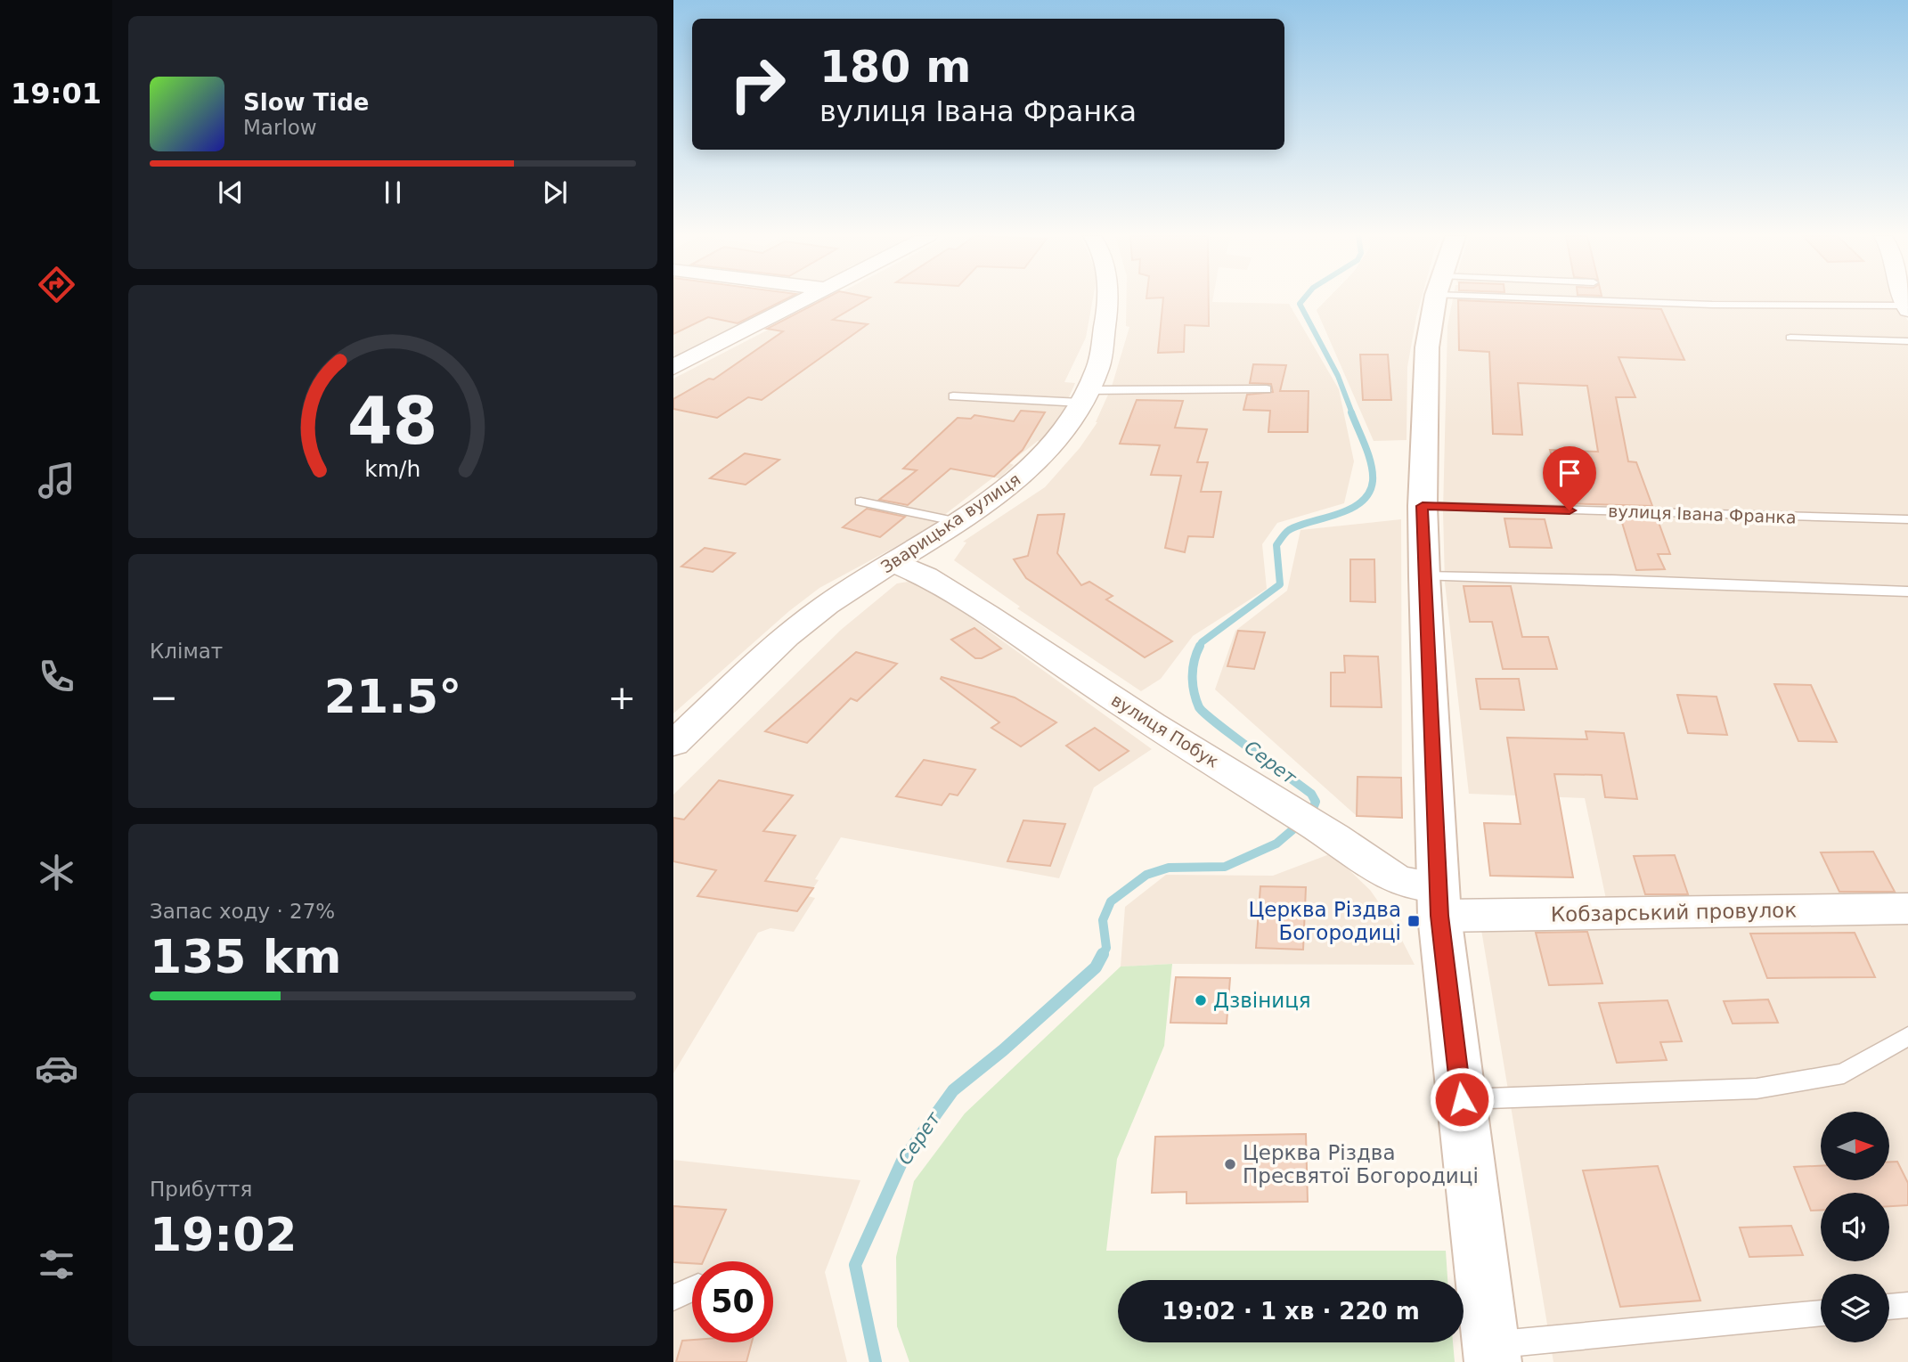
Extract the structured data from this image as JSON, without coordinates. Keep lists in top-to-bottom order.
{
  "streets": {
    "street": ["Зварицька вулиця", "вулиця Побук", "Кобзарський провулок"],
    "lane": ["вулиця Івана Франка"]
  },
  "crossings": [
    ["Зварицька вулиця", "вулиця Побук"],
    ["вулиця Побук", "Кобзарський провулок"]
  ],
  "water": ["Серет"],
  "places": {
    "transit": ["Церква Різдва Богородиці"],
    "other": ["Дзвіниця", "Церква Різдва Пресвятої Богородиці"]
  },
  "north": "right",
  "page": {
    "tabs": "19:01",
    "turn": ["180 m", "вулиця Івана Франка"],
    "song": ["Slow Tide", "Marlow"],
    "tile": [
      "Клімат",
      ["Запас ходу · 27%", "135 km"],
      ["Прибуття", "19:02"]
    ],
    "heat": ["−", "21.5°", "+"],
    "limit": "50",
    "trip": "19:02 · 1 хв · 220 m",
    "gauge": ["48", "km/h"]
  }
}
